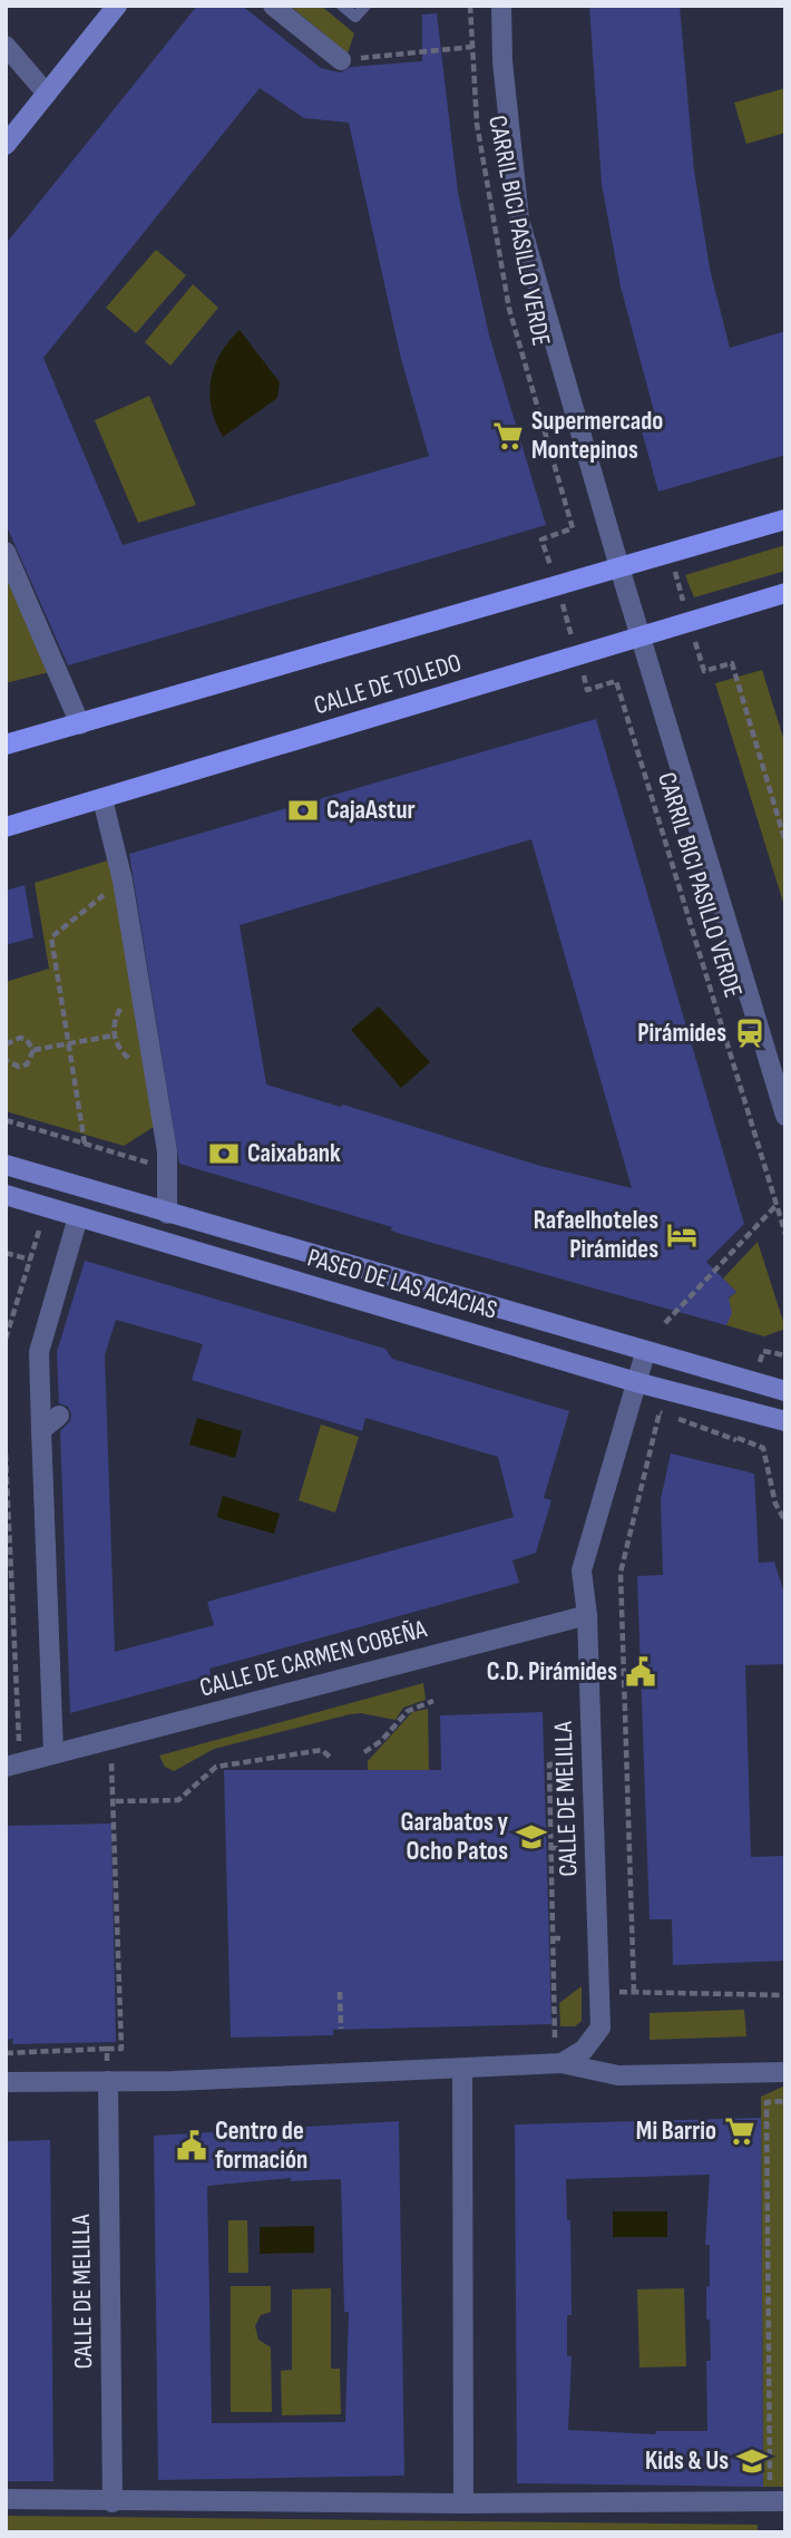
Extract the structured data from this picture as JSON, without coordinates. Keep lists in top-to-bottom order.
{
  "streets": {
    "main road": ["CALLE DE TOLEDO", "PASEO DE LAS ACACIAS"],
    "street": ["CALLE DE CARMEN COBEÑA", "CALLE DE MELILLA"],
    "path": ["CARRIL BICI PASILLO VERDE"]
  },
  "crossings": [
    ["PASEO DE LAS ACACIAS", "CALLE DE MELILLA"],
    ["CALLE DE CARMEN COBEÑA", "CALLE DE MELILLA"]
  ],
  "places": {
    "supermarket": ["Supermercado Montepinos", "Mi Barrio"],
    "bank": ["CajaAstur", "Caixabank"],
    "station": ["Pirámides"],
    "hotel": ["Rafaelhoteles Pirámides"],
    "public building": ["C.D. Pirámides", "Centro de formación"],
    "school or university": ["Garabatos y Ocho Patos", "Kids & Us"]
  }
}
